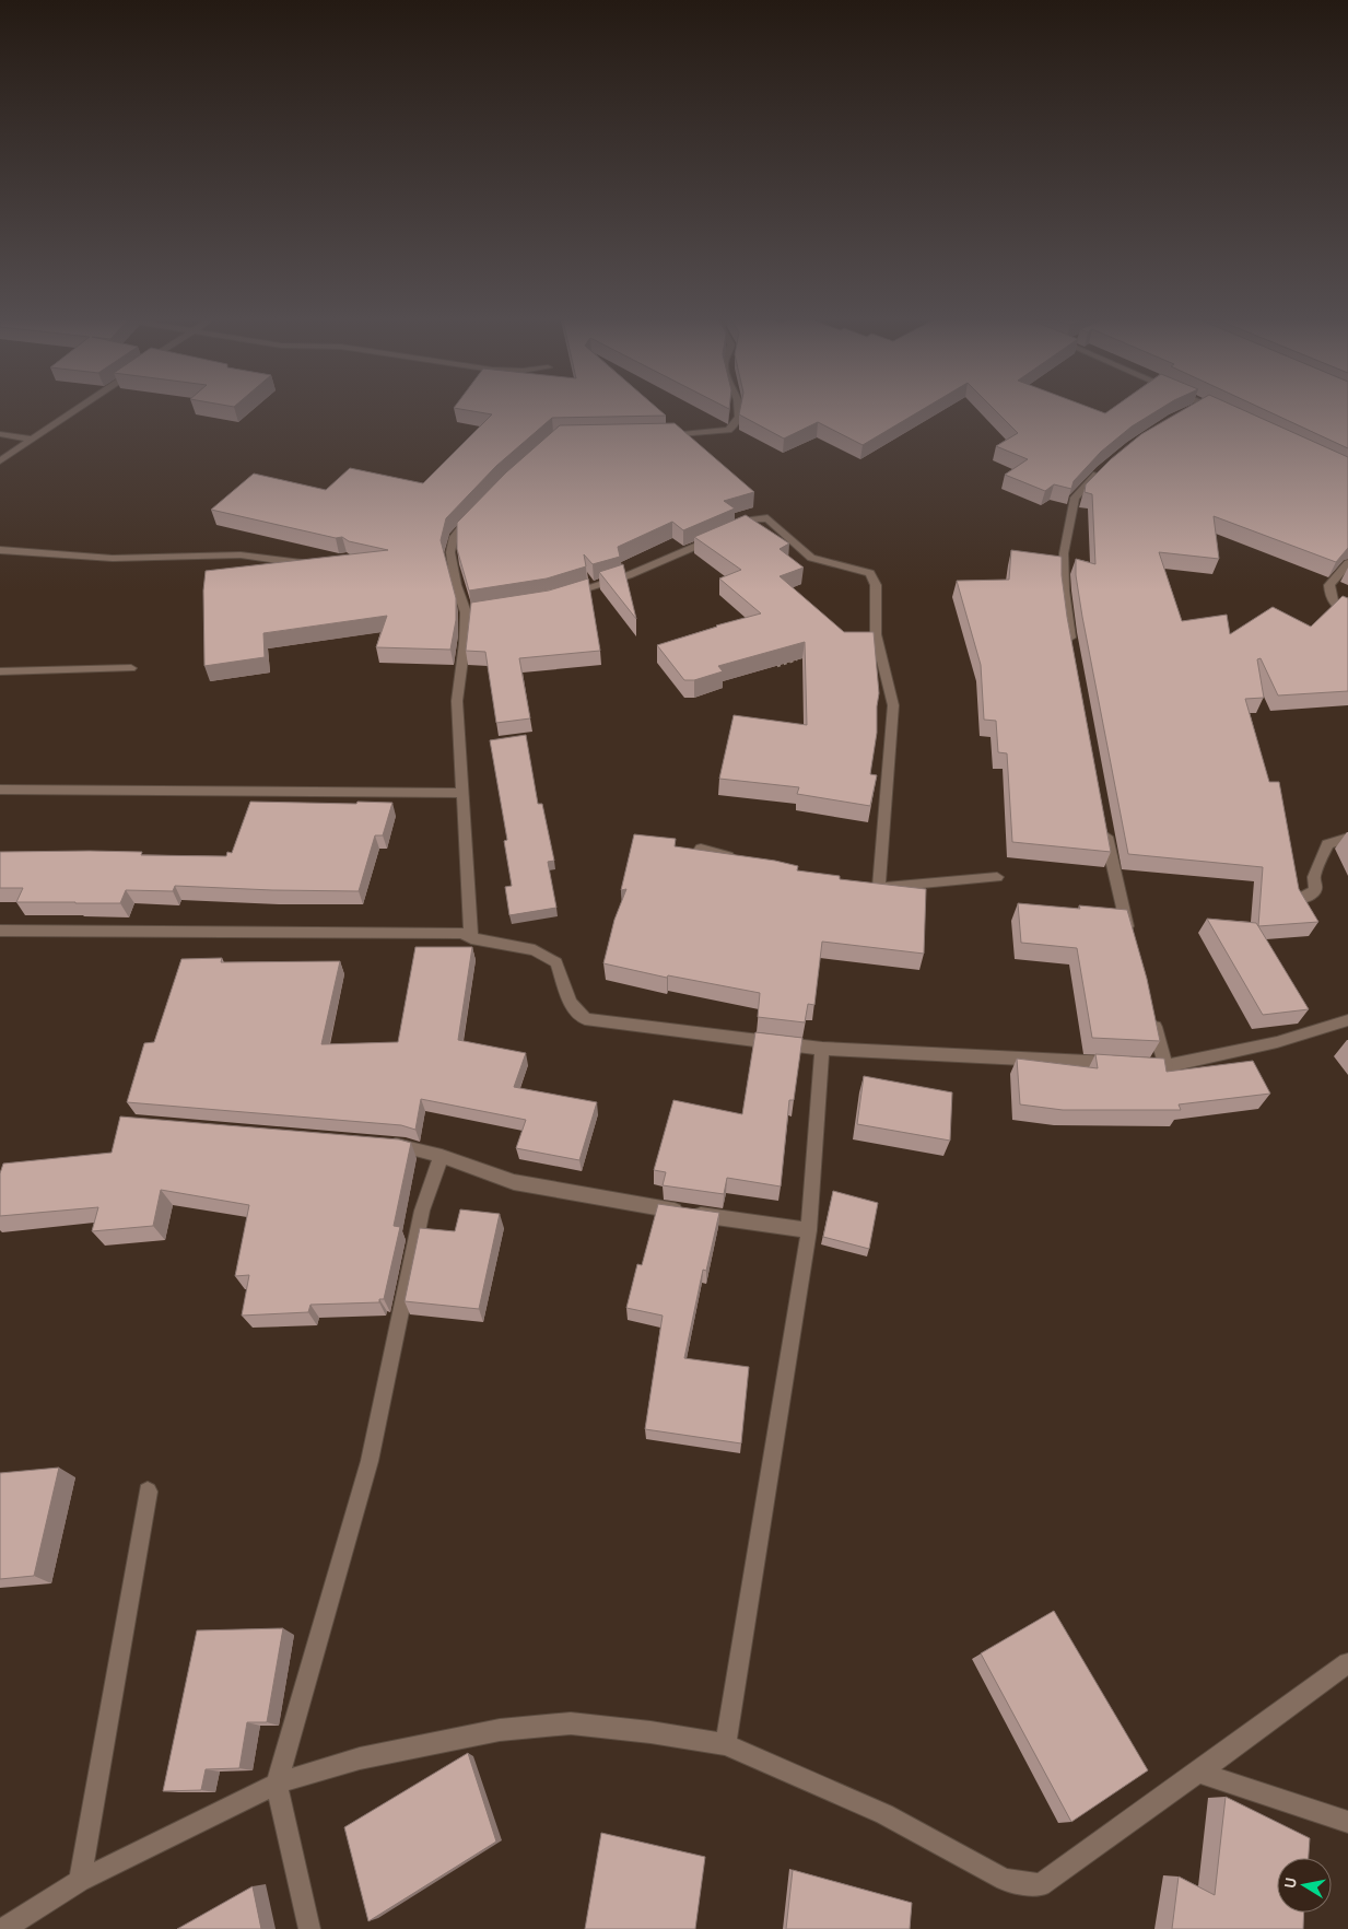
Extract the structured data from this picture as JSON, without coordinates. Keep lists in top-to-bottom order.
{
  "north": "left"
}
